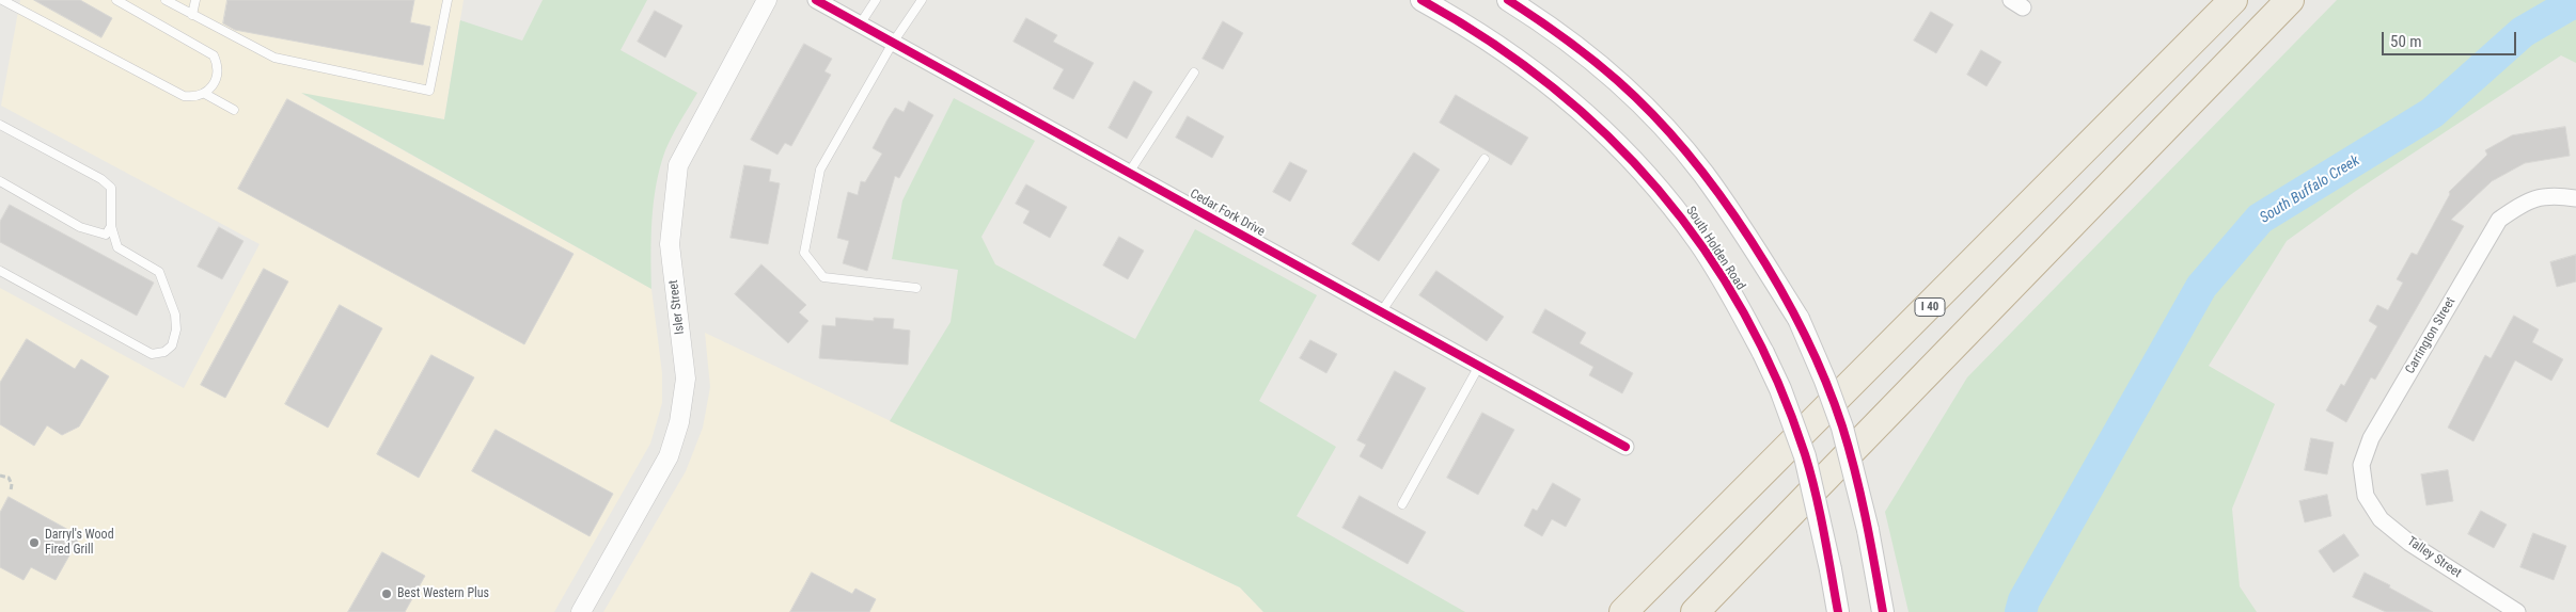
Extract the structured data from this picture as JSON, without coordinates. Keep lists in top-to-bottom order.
{
  "streets": {
    "highway": ["I 40"],
    "main road": ["South Holden Road"],
    "street": [
      "Cedar Fork Drive",
      "Isler Street",
      "Carrington Street",
      "Talley Street"
    ]
  },
  "crossings": [
    ["Carrington Street", "Talley Street"]
  ],
  "water": ["South Buffalo Creek"],
  "places": ["Darryl's Wood Fired Grill", "Best Western Plus"],
  "scale_bar": "50 m"
}
